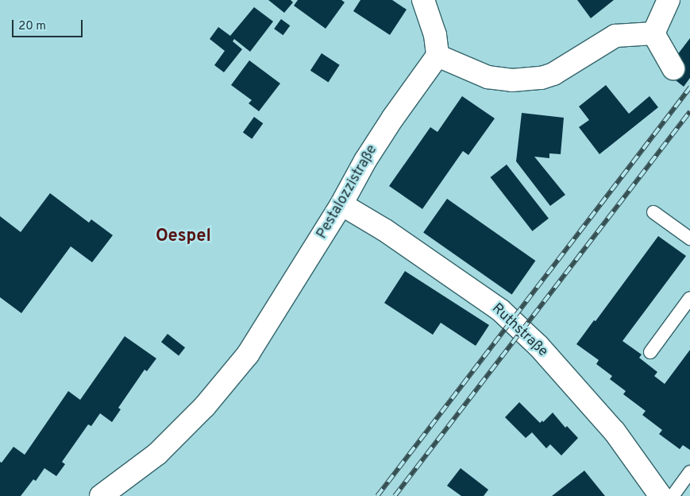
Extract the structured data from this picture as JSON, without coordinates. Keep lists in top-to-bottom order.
{
  "streets": {
    "street": ["Pestalozzistraße", "Ruthstraße"]
  },
  "crossings": [
    ["Pestalozzistraße", "Ruthstraße"]
  ],
  "districts": ["Oespel"],
  "scale_bar": "20 m"
}
